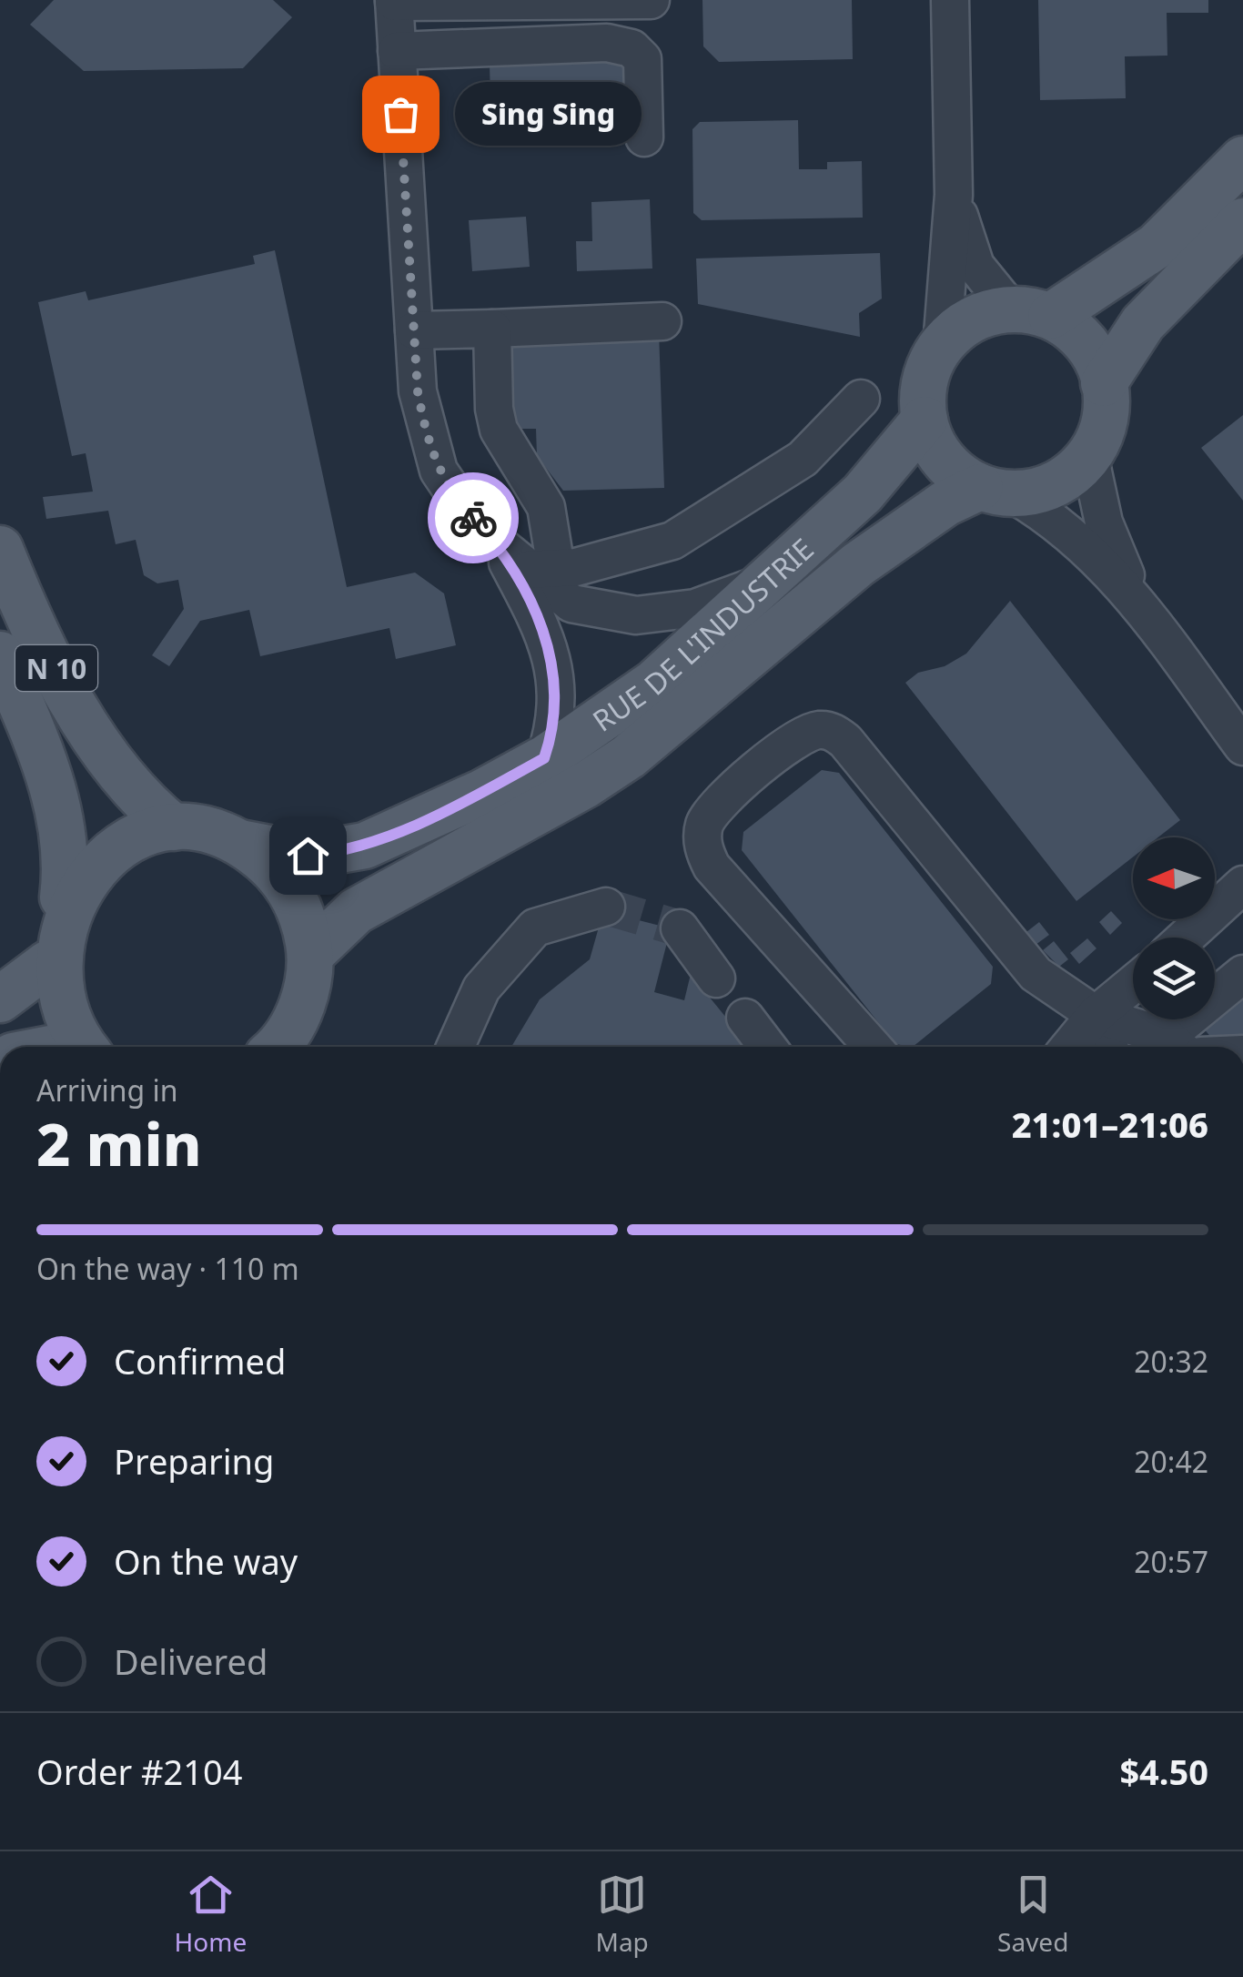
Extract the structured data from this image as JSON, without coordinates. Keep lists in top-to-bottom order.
{
  "streets": {
    "main road": ["RUE DE L'INDUSTRIE", "N 10"]
  },
  "crossings": [
    ["RUE DE L'INDUSTRIE", "N 10"]
  ],
  "places": ["Sing Sing"],
  "north": "left",
  "page": {
    "bubble": "Sing Sing",
    "heading": ["2 min", "Arriving in", "21:01–21:06"],
    "panel": ["Order #2104", "$4.50"],
    "bar": "On the way · 110 m",
    "list": [
      ["Confirmed", "20:32"],
      ["Preparing", "20:42"],
      ["On the way", "20:57"],
      "Delivered"
    ],
    "tabs": ["Home", "Map", "Saved"]
  }
}
